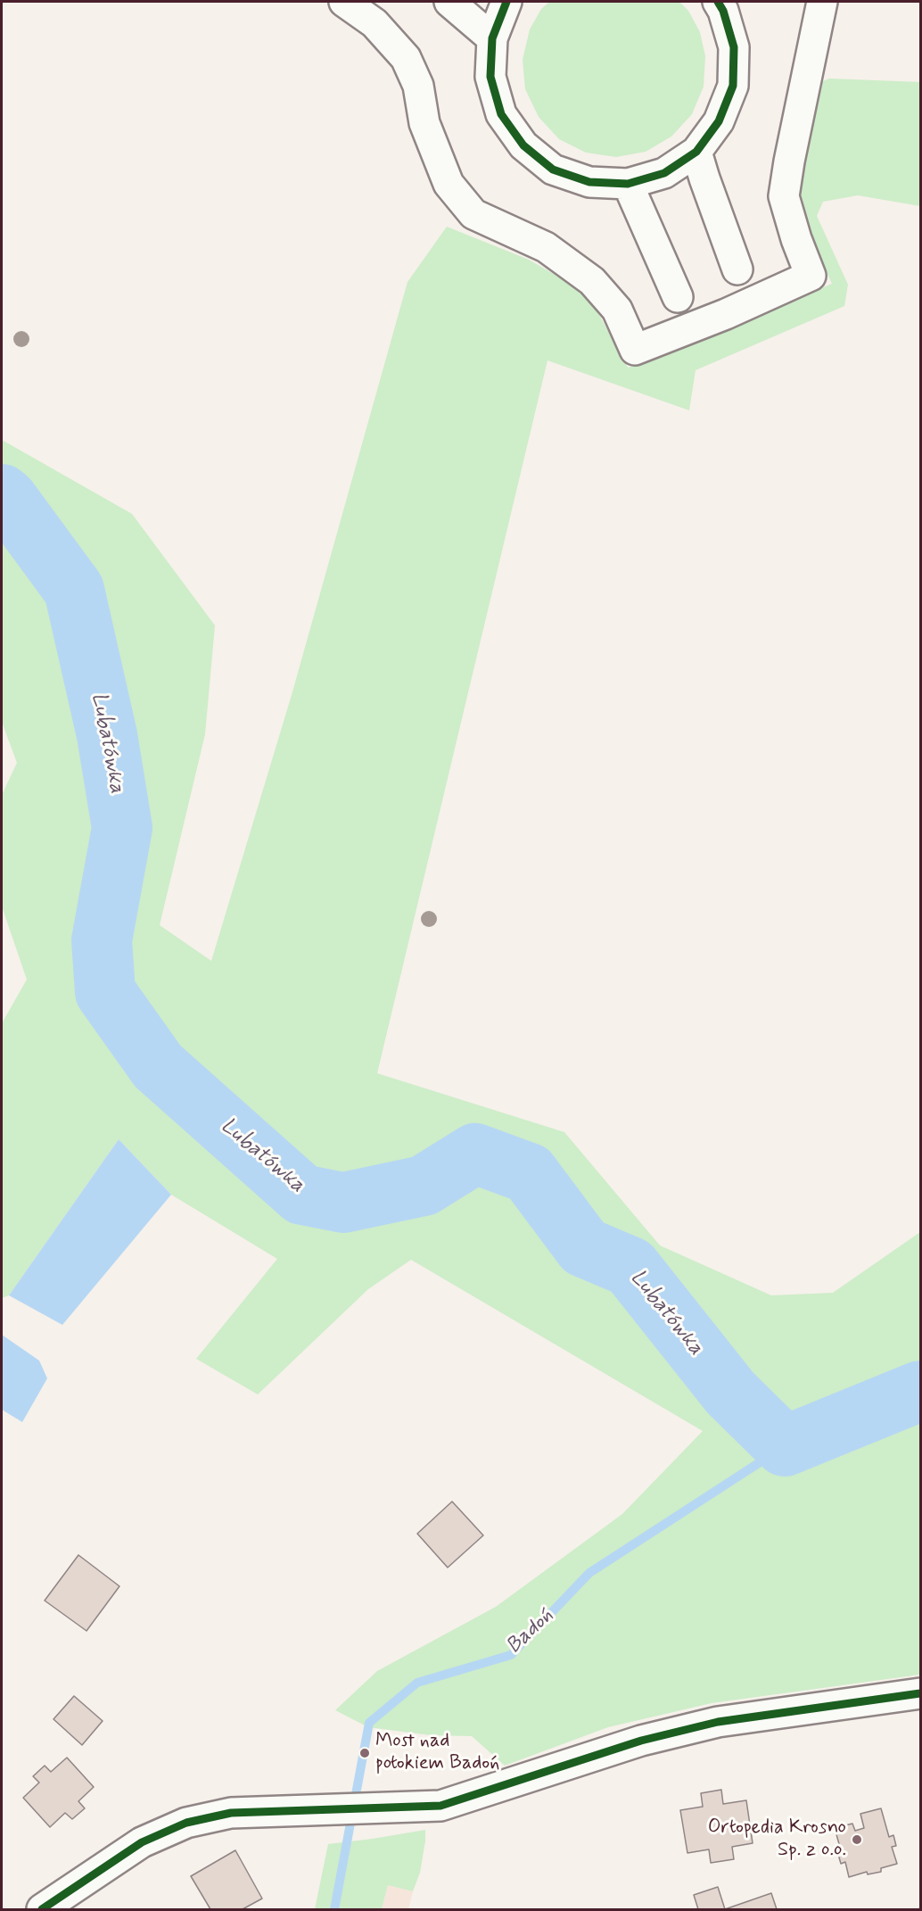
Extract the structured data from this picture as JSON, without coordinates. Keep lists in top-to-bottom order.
{
  "water": ["Lubatówka", "Badoń"],
  "places": ["Most nad potokiem Badoń", "Ortopedia Krosno Sp. z o.o."]
}
